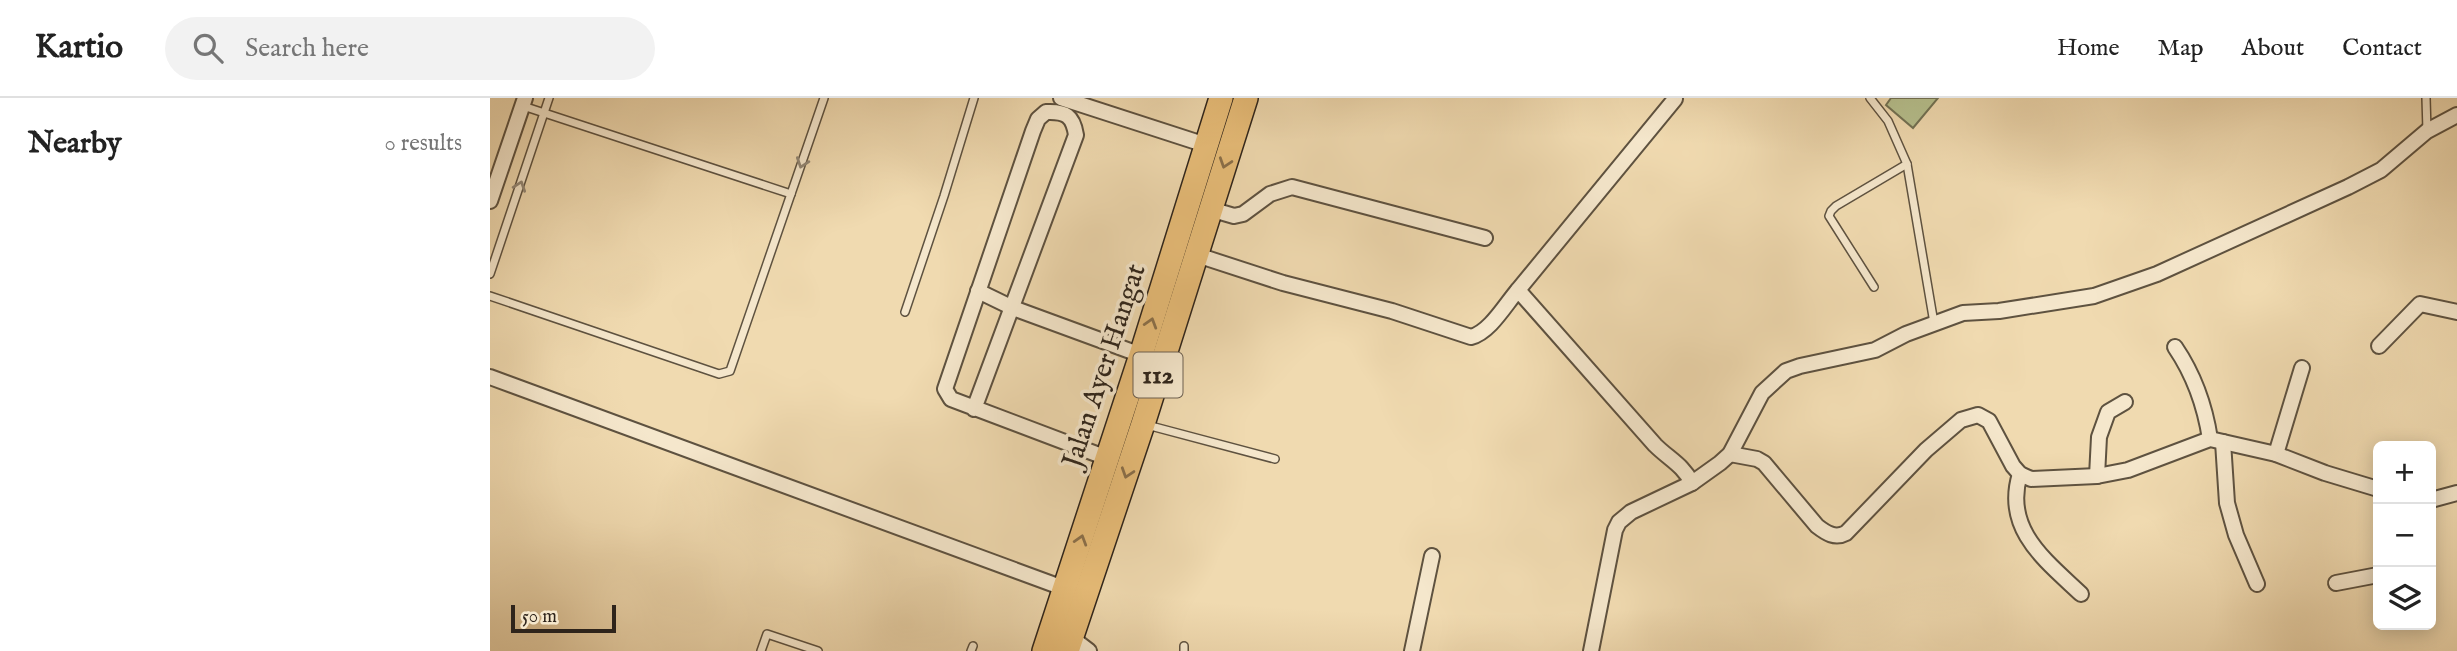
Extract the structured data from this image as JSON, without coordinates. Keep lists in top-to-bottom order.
{
  "streets": {
    "main road": ["Jalan Ayer Hangat", "112"]
  },
  "scale_bar": "50 m",
  "page": {
    "header": "Kartio",
    "search": "Search here",
    "nav": [
      "Home",
      "Map",
      "About",
      "Contact"
    ],
    "heading": ["Nearby", "0 results"],
    "map_buttons": ["+", "−"],
    "scale": "50 m"
  }
}
